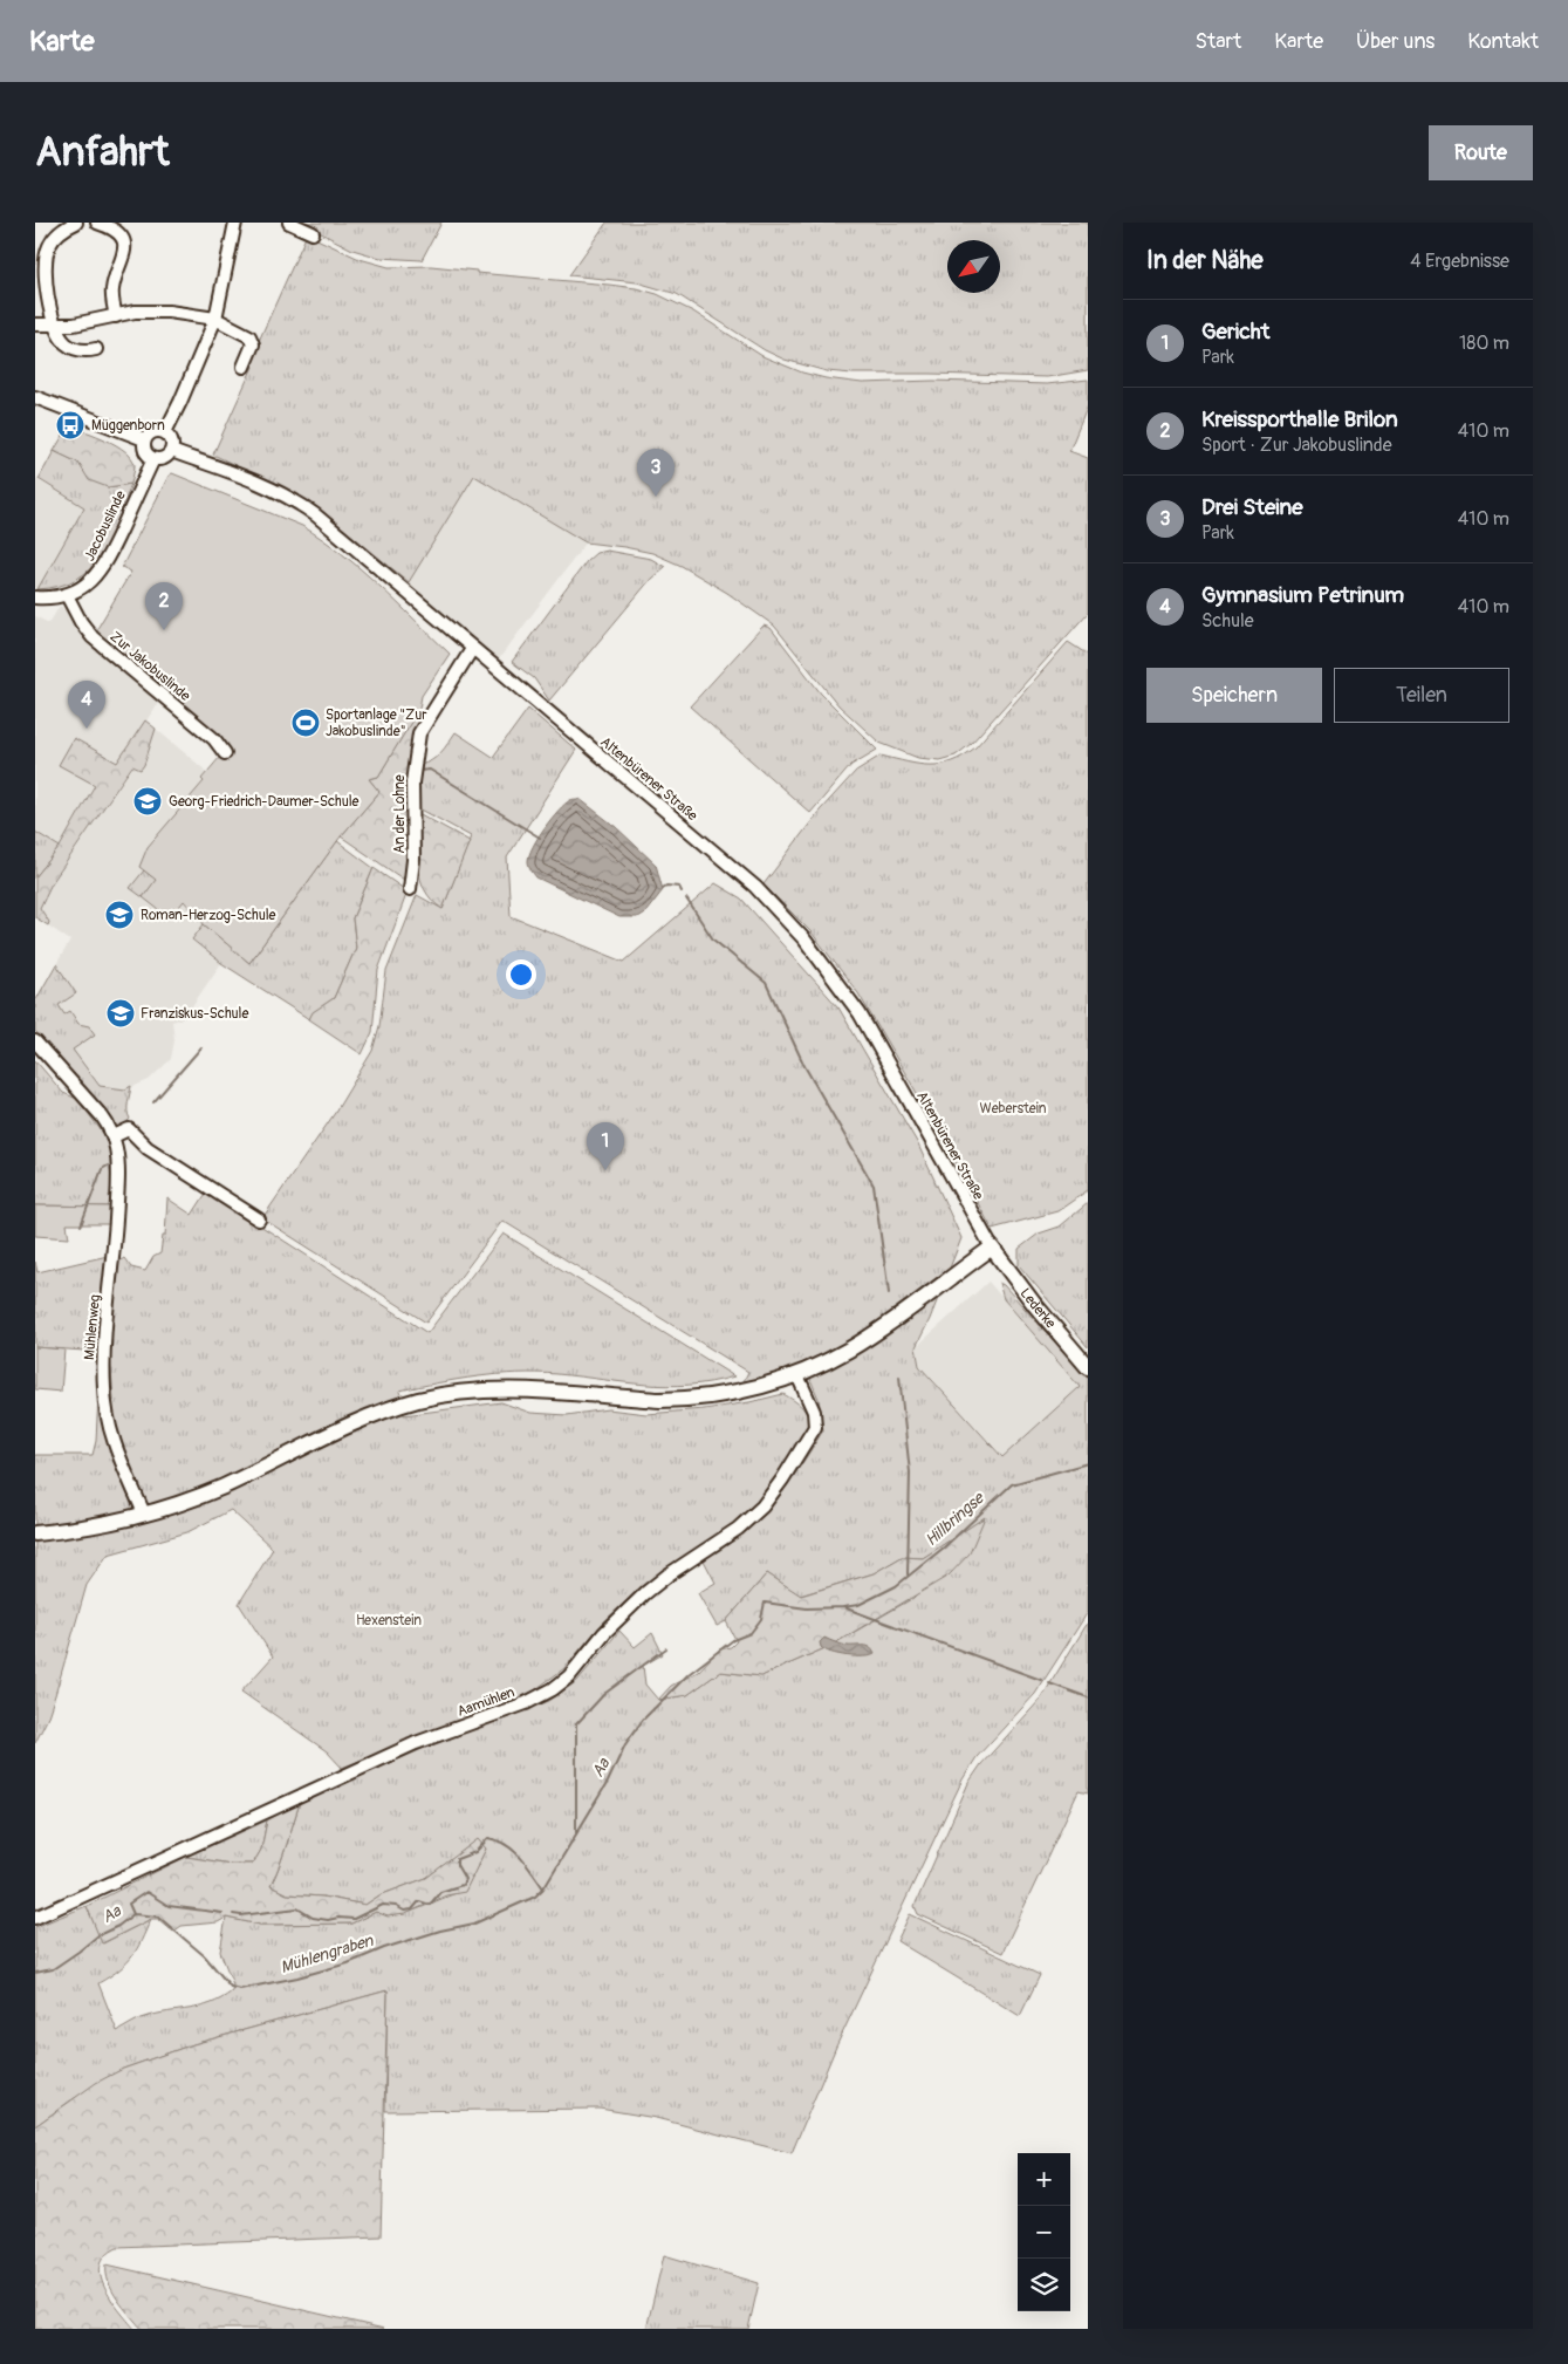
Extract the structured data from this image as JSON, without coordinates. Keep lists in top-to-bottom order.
{
  "streets": {
    "main road": ["Lederke"],
    "street": [
      "Jacobuslinde",
      "Zur Jakobuslinde",
      "Altenbürener Straße",
      "An der Lohne",
      "Mühlenweg",
      "Aamühlen"
    ]
  },
  "crossings": [
    ["Jacobuslinde", "Zur Jakobuslinde"],
    ["Jacobuslinde", "Altenbürener Straße"],
    ["Altenbürener Straße", "An der Lohne"],
    ["Altenbürener Straße", "Lederke"]
  ],
  "water": ["Hillbringse", "Aa", "Mühlengraben"],
  "parks": ["Weberstein", "Hexenstein"],
  "places": {
    "bus stop": ["Müggenborn"],
    "sports": ["Sportanlage \"Zur Jakobuslinde\""],
    "school or university": ["Georg-Friedrich-Daumer-Schule", "Roman-Herzog-Schule", "Franziskus-Schule"]
  },
  "north": "bottom left",
  "page": {
    "header": "Karte",
    "nav": [
      "Start",
      "Karte",
      "Über uns",
      "Kontakt"
    ],
    "buttons": [
      "Route",
      ["Speichern", "Teilen"]
    ],
    "title": "Anfahrt",
    "heading": ["In der Nähe", "4 Ergebnisse"],
    "list": [
      {
        "mark": "1",
        "name": "Gericht",
        "note": "Park",
        "value": "180 m"
      },
      {
        "mark": "2",
        "name": "Kreissporthalle Brilon",
        "note": "Sport · Zur Jakobuslinde",
        "value": "410 m"
      },
      {
        "mark": "3",
        "name": "Drei Steine",
        "note": "Park",
        "value": "410 m"
      },
      {
        "mark": "4",
        "name": "Gymnasium Petrinum",
        "note": "Schule",
        "value": "410 m"
      }
    ],
    "pins": [
      "3",
      "2",
      "4",
      "1"
    ],
    "map_buttons": ["+", "−"]
  }
}
